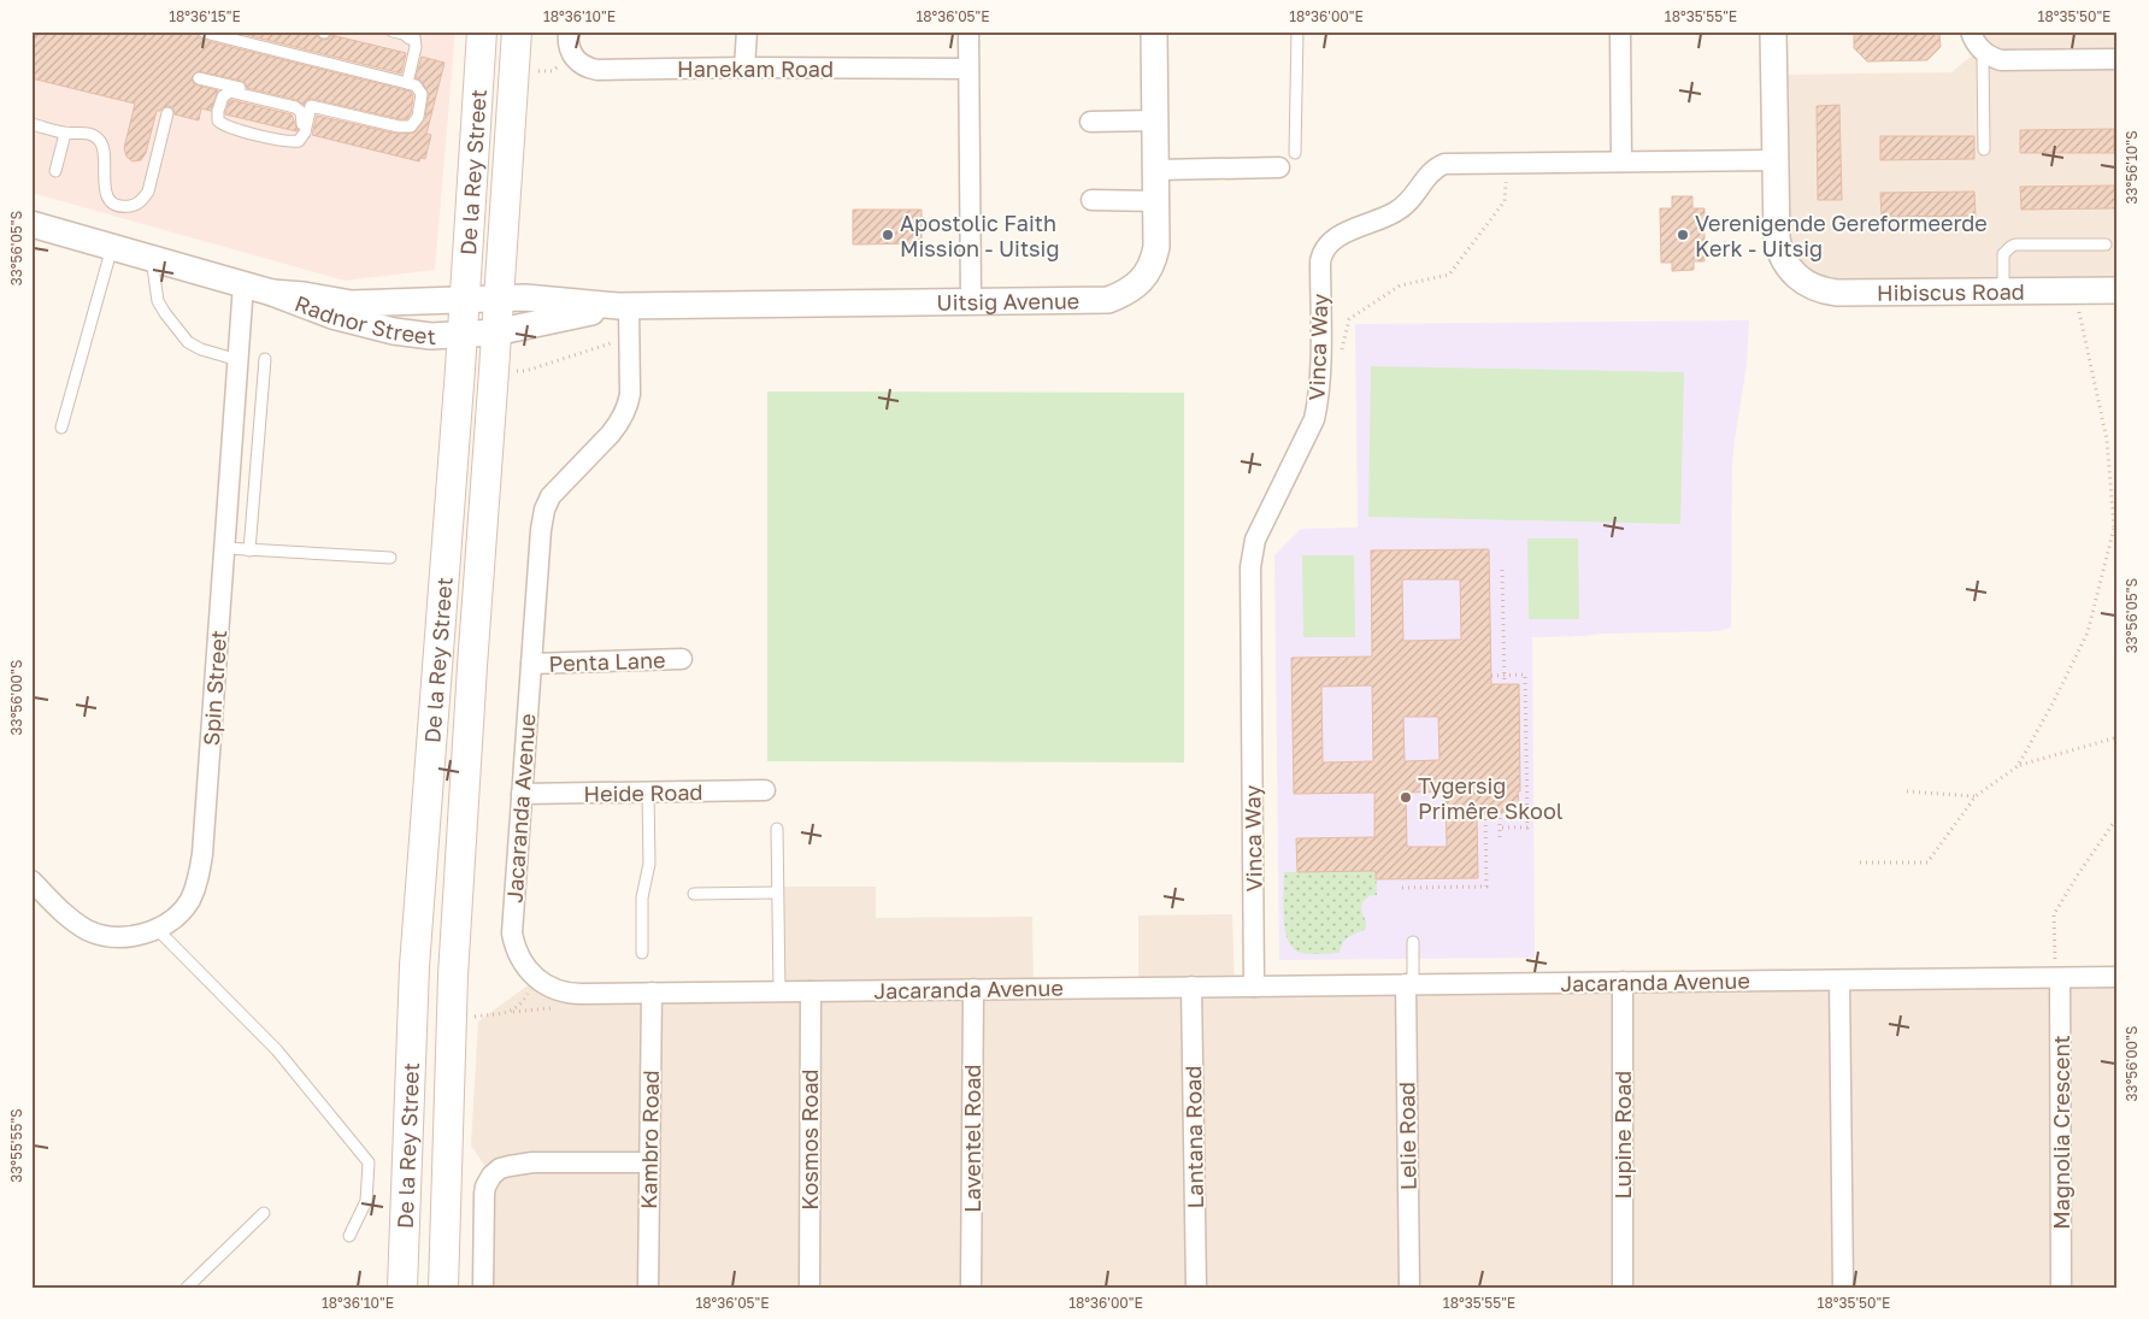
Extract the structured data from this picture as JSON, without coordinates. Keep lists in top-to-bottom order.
{
  "streets": {
    "main road": ["De la Rey Street"],
    "street": [
      "Hanekam Road",
      "Hibiscus Road",
      "Uitsig Avenue",
      "Radnor Street",
      "Vinca Way",
      "Penta Lane",
      "Spin Street",
      "Heide Road",
      "Jacaranda Avenue",
      "Magnolia Crescent",
      "Lupine Road",
      "Lelie Road",
      "Lantana Road",
      "Laventel Road",
      "Kambro Road",
      "Kosmos Road"
    ]
  },
  "crossings": [
    ["De la Rey Street", "Uitsig Avenue"],
    ["De la Rey Street", "Radnor Street"],
    ["Hibiscus Road", "Vinca Way"],
    ["Uitsig Avenue", "Radnor Street"],
    ["Uitsig Avenue", "Jacaranda Avenue"],
    ["Radnor Street", "Spin Street"],
    ["Vinca Way", "Jacaranda Avenue"],
    ["Penta Lane", "Jacaranda Avenue"],
    ["Heide Road", "Jacaranda Avenue"],
    ["Jacaranda Avenue", "Magnolia Crescent"],
    ["Jacaranda Avenue", "Lupine Road"],
    ["Jacaranda Avenue", "Lelie Road"],
    ["Jacaranda Avenue", "Lantana Road"],
    ["Jacaranda Avenue", "Laventel Road"],
    ["Jacaranda Avenue", "Kambro Road"],
    ["Jacaranda Avenue", "Kosmos Road"]
  ],
  "places": ["Apostolic Faith Mission - Uitsig", "Verenigende Gereformeerde Kerk - Uitsig", "Tygersig Primêre Skool"],
  "coordinates": [
    "18°36'15\"E",
    "18°36'10\"E",
    "18°36'05\"E",
    "18°36'00\"E",
    "18°35'55\"E",
    "18°35'50\"E",
    "33°56'10\"S",
    "33°56'05\"S",
    "33°56'00\"S",
    "33°55'55\"S"
  ]
}
